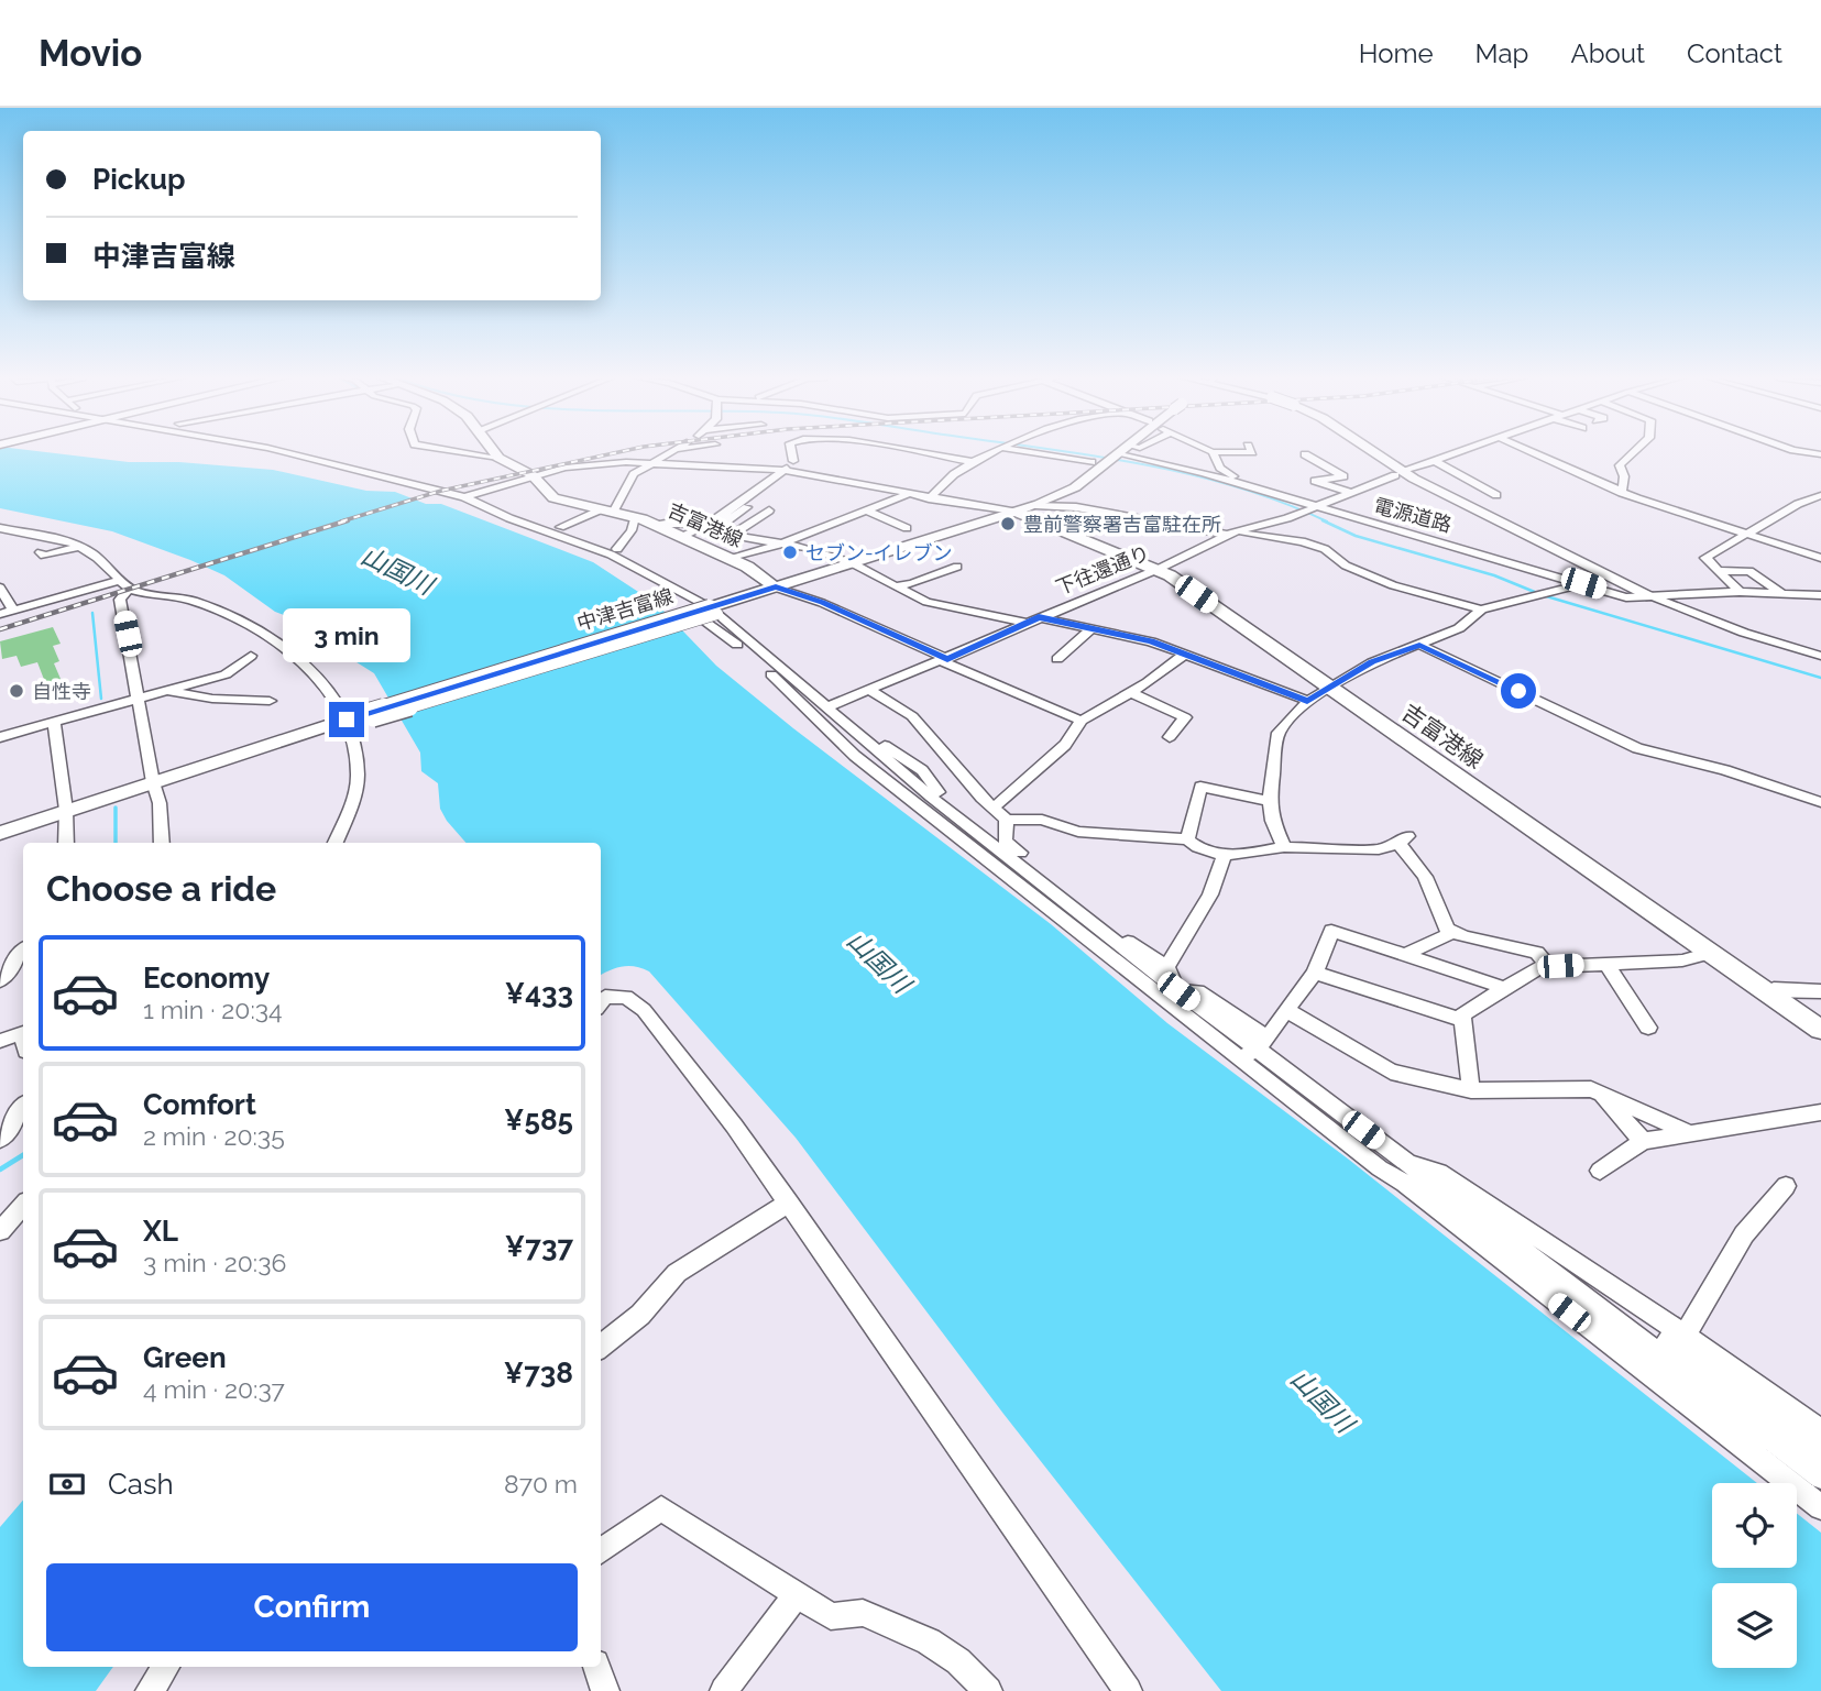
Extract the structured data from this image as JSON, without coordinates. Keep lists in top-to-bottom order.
{
  "streets": {
    "main road": ["吉富港線", "中津吉富線"],
    "street": ["電源道路", "下往還通り"]
  },
  "crossings": [
    ["電源道路", "下往還通り"],
    ["吉富港線", "下往還通り"],
    ["吉富港線", "中津吉富線"]
  ],
  "water": ["山国川"],
  "places": ["豊前警察署吉富駐在所", "セブン-イレブン", "自性寺"],
  "page": {
    "header": "Movio",
    "nav": [
      "Home",
      "Map",
      "About",
      "Contact"
    ],
    "banner": ["Pickup", "中津吉富線"],
    "bubble": "3 min",
    "heading": "Choose a ride",
    "list": [
      {
        "name": "Economy",
        "note": "1 min · 20:34",
        "value": "¥433"
      },
      {
        "name": "Comfort",
        "note": "2 min · 20:35",
        "value": "¥585"
      },
      {
        "name": "XL",
        "note": "3 min · 20:36",
        "value": "¥737"
      },
      {
        "name": "Green",
        "note": "4 min · 20:37",
        "value": "¥738"
      }
    ],
    "pay": ["Cash", "870 m"],
    "buttons": "Confirm"
  }
}
